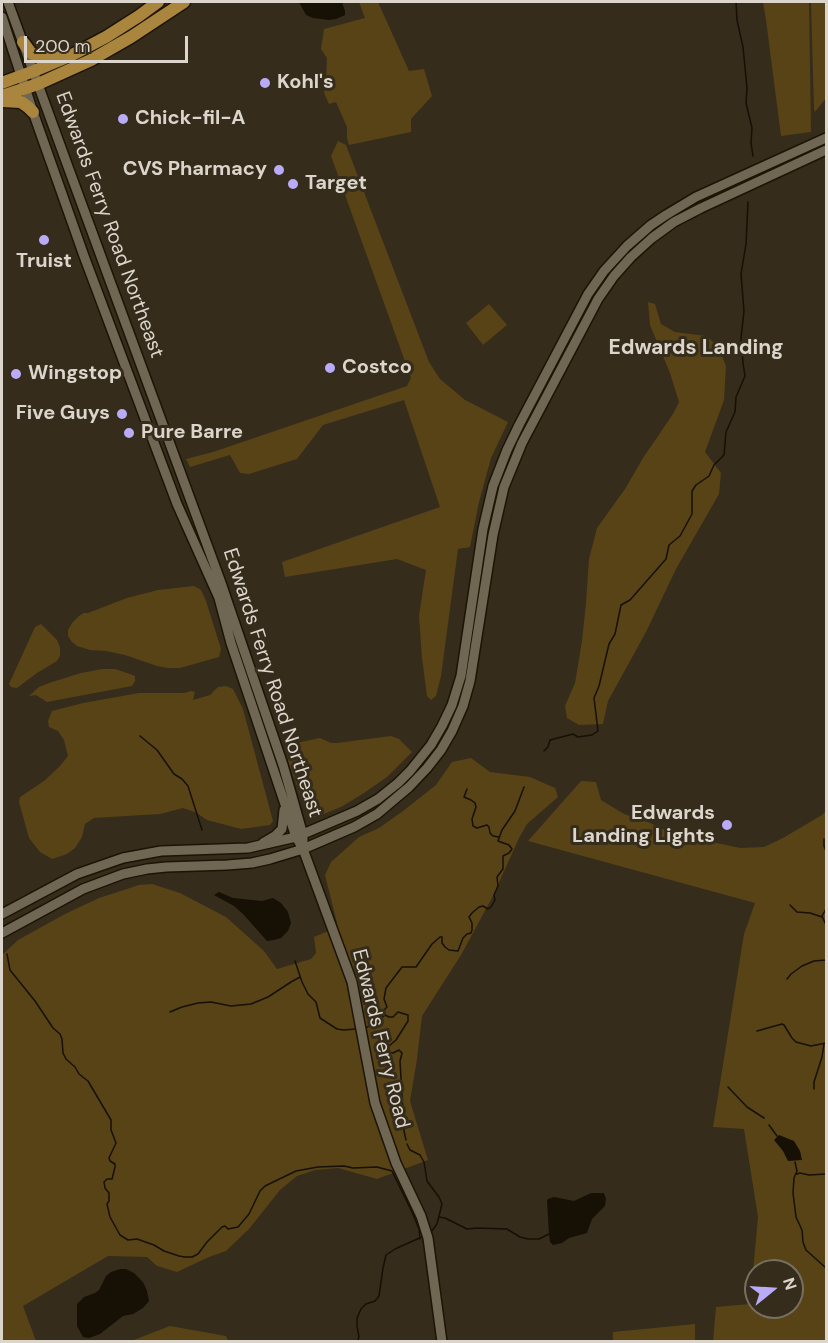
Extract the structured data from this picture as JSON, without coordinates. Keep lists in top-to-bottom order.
{
  "streets": {
    "main road": ["Edwards Ferry Road Northeast", "Edwards Ferry Road"]
  },
  "crossings": [
    ["Edwards Ferry Road Northeast", "Edwards Ferry Road"]
  ],
  "districts": ["Edwards Landing"],
  "places": [
    "Kohl's",
    "Chick-fil-A",
    "CVS Pharmacy",
    "Target",
    "Truist",
    "Costco",
    "Wingstop",
    "Five Guys",
    "Pure Barre",
    "Edwards Landing Lights"
  ],
  "scale_bar": "200 m",
  "north": "right"
}
